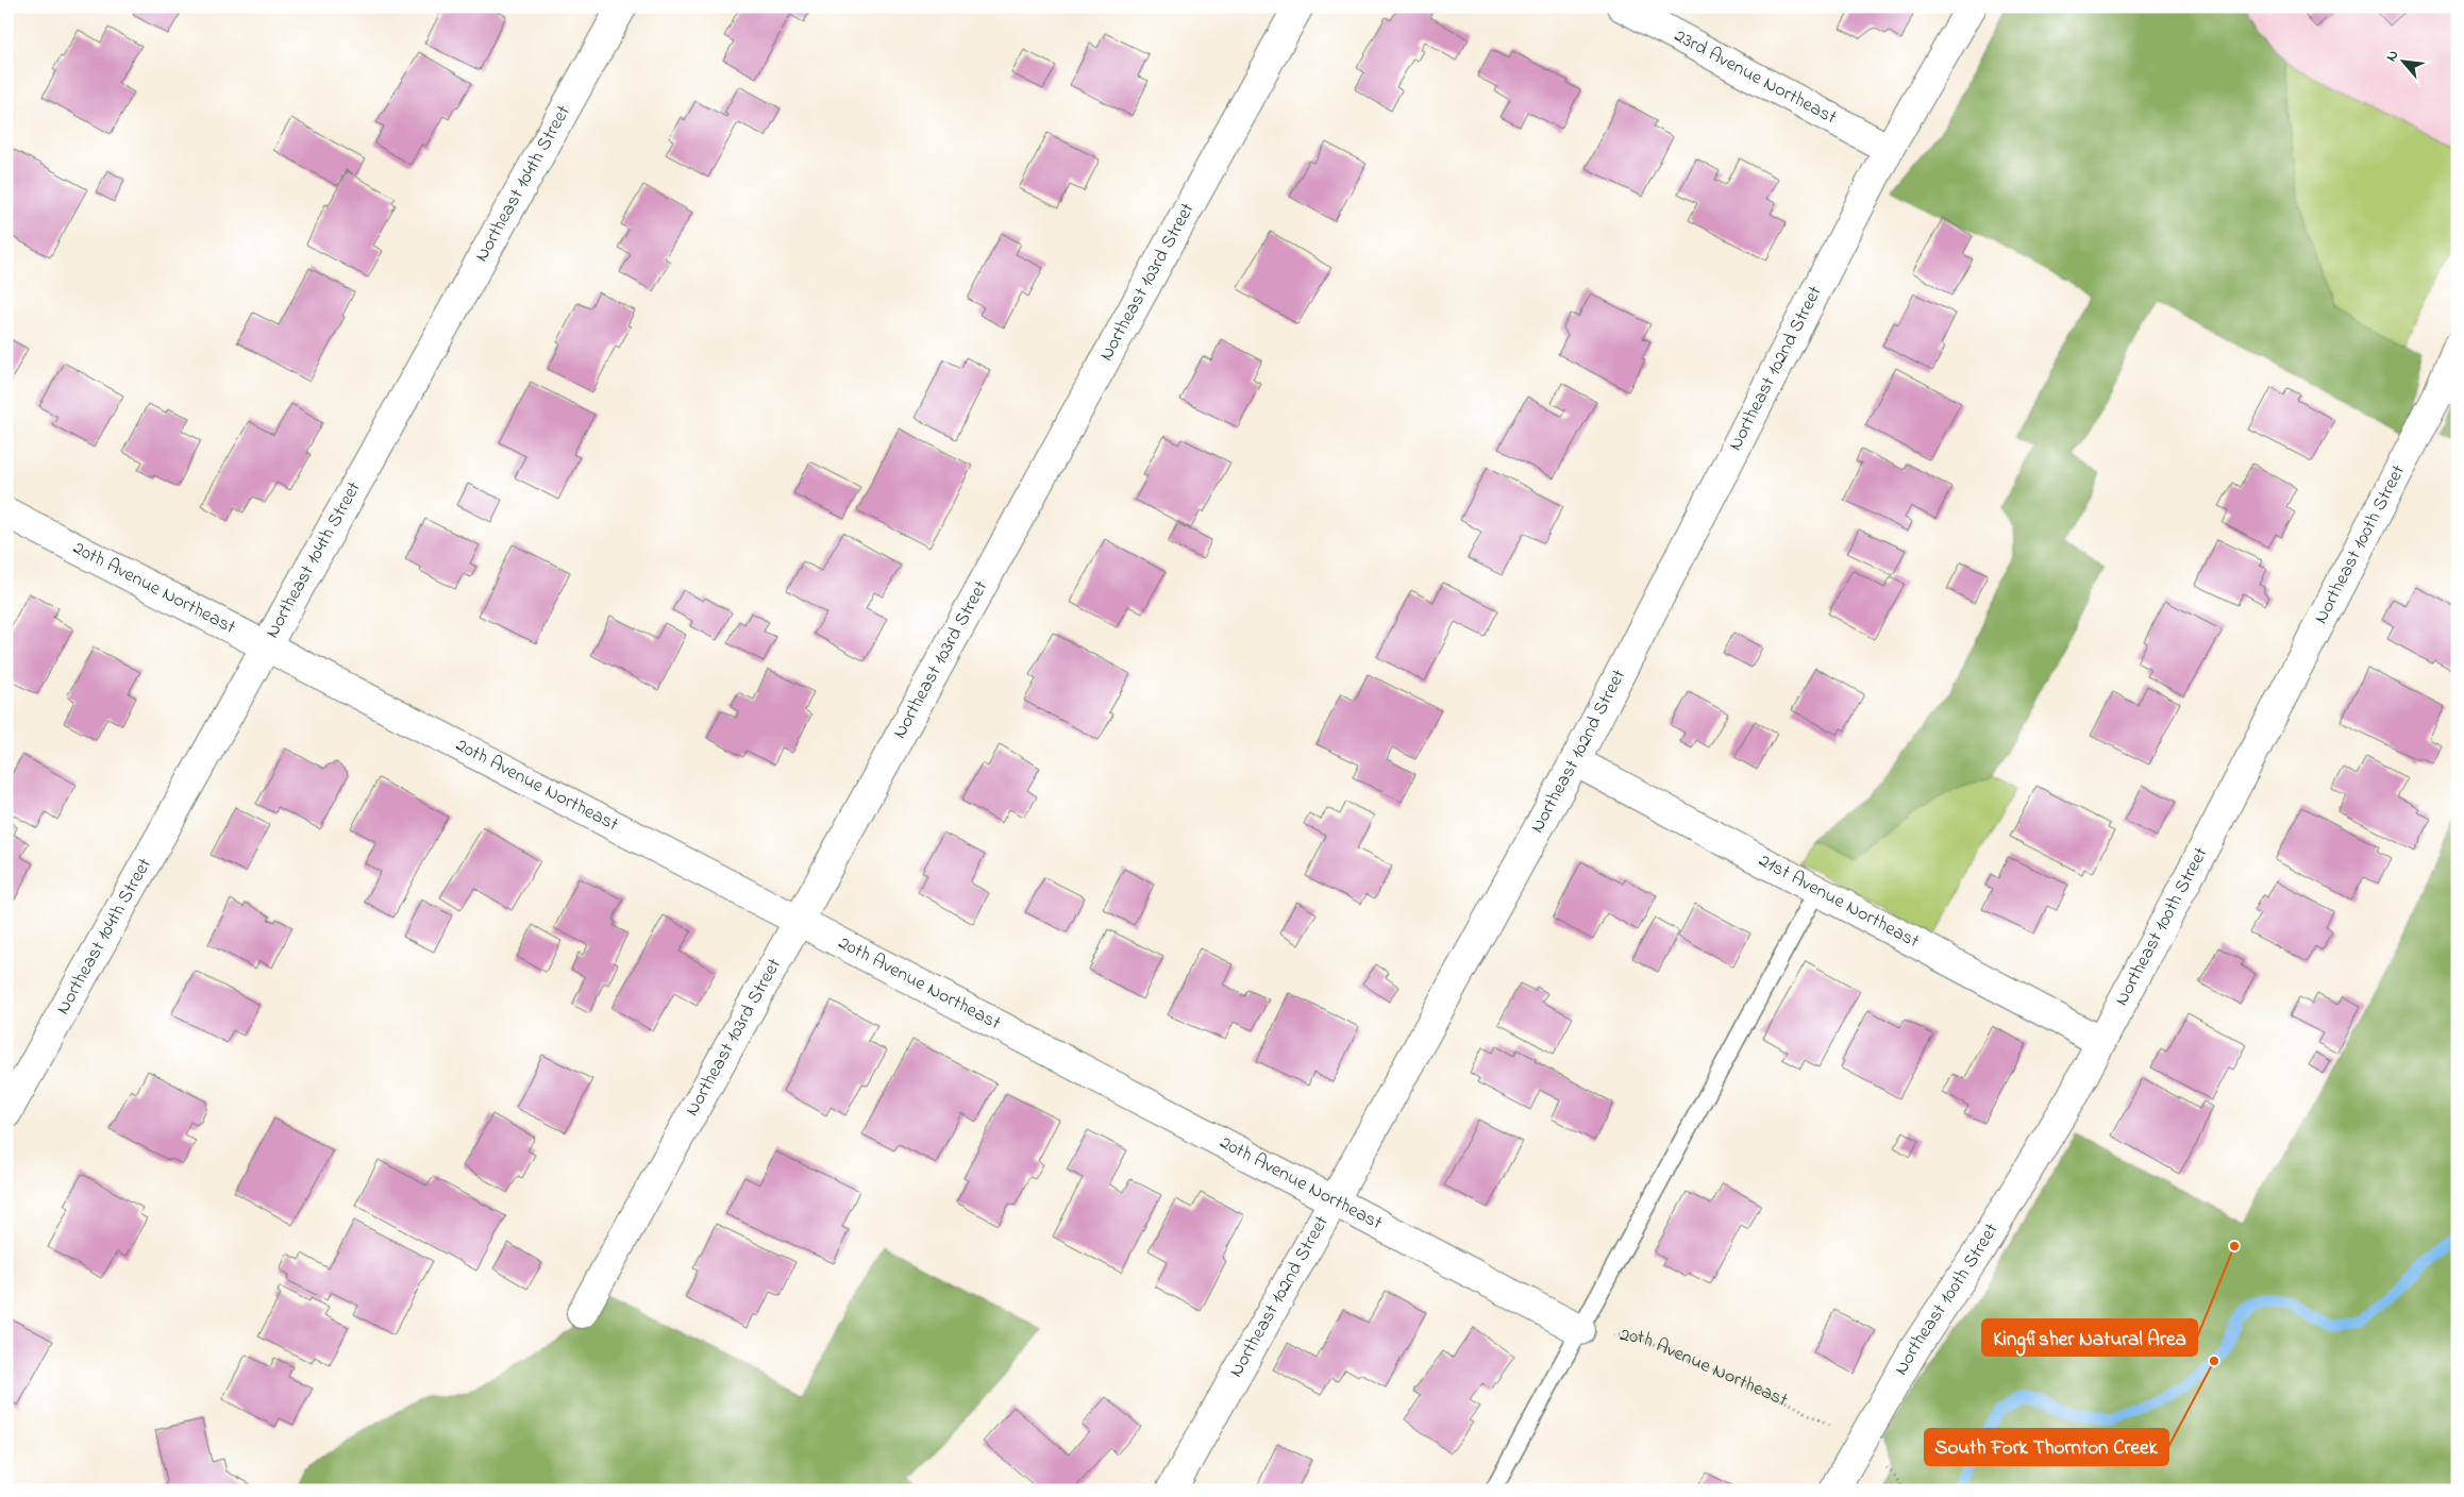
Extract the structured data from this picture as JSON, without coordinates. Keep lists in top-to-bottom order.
{
  "streets": {
    "street": [
      "23rd Avenue Northeast",
      "Northeast 104th Street",
      "Northeast 103rd Street",
      "Northeast 102nd Street",
      "Northeast 100th Street",
      "20th Avenue Northeast",
      "21st Avenue Northeast"
    ]
  },
  "crossings": [
    ["23rd Avenue Northeast", "Northeast 102nd Street"],
    ["Northeast 104th Street", "20th Avenue Northeast"],
    ["Northeast 103rd Street", "20th Avenue Northeast"],
    ["Northeast 102nd Street", "20th Avenue Northeast"],
    ["Northeast 102nd Street", "21st Avenue Northeast"],
    ["Northeast 100th Street", "21st Avenue Northeast"]
  ],
  "places": ["Kingfisher Natural Area", "South Fork Thornton Creek"],
  "north": "top left"
}
